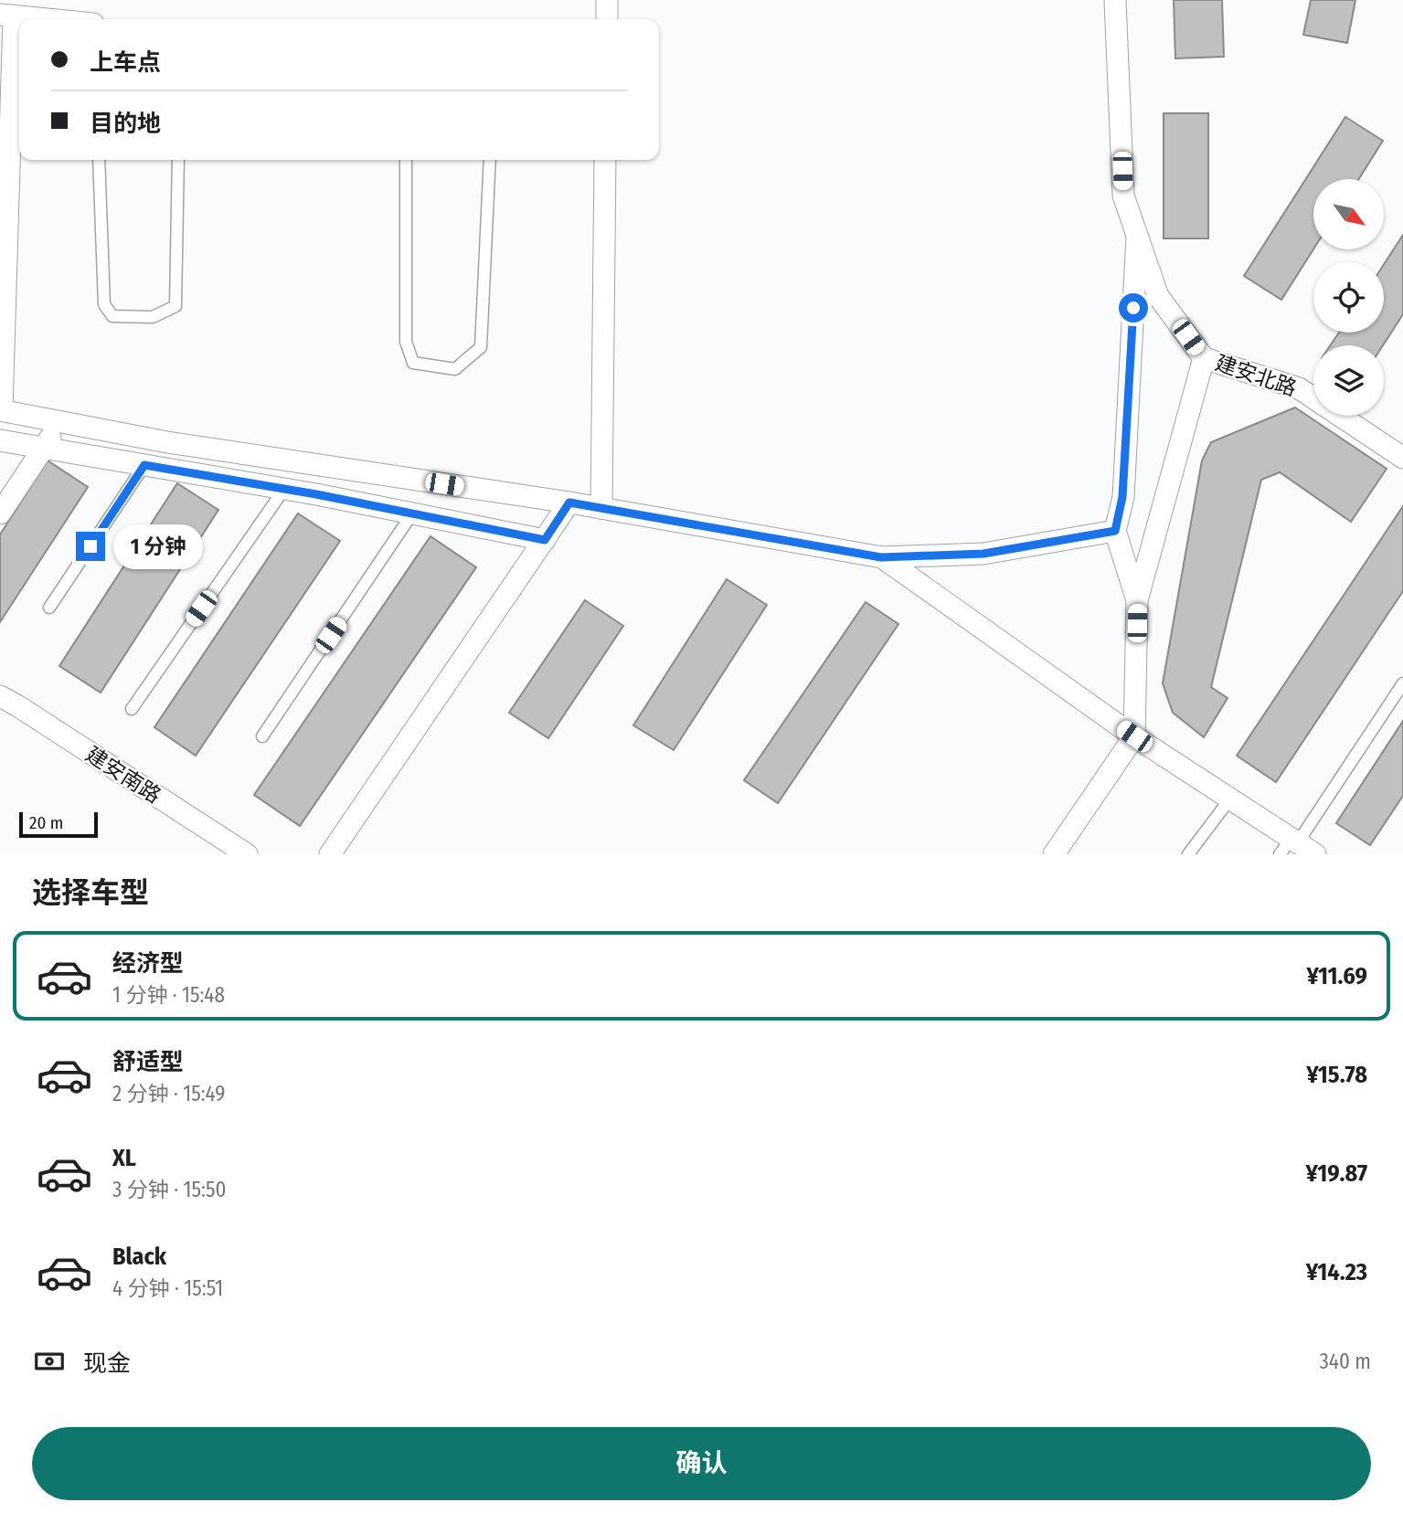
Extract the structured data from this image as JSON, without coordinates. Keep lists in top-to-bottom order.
{
  "streets": {
    "street": ["建安北路", "建安南路"]
  },
  "scale_bar": "20 m",
  "north": "bottom right",
  "page": {
    "banner": ["上车点", "目的地"],
    "bubble": "1 分钟",
    "scale": "20 m",
    "heading": "选择车型",
    "list": [
      {
        "name": "经济型",
        "note": "1 分钟 · 15:48",
        "value": "¥11.69"
      },
      {
        "name": "舒适型",
        "note": "2 分钟 · 15:49",
        "value": "¥15.78"
      },
      {
        "name": "XL",
        "note": "3 分钟 · 15:50",
        "value": "¥19.87"
      },
      {
        "name": "Black",
        "note": "4 分钟 · 15:51",
        "value": "¥14.23"
      }
    ],
    "pay": ["现金", "340 m"],
    "buttons": "确认"
  }
}
